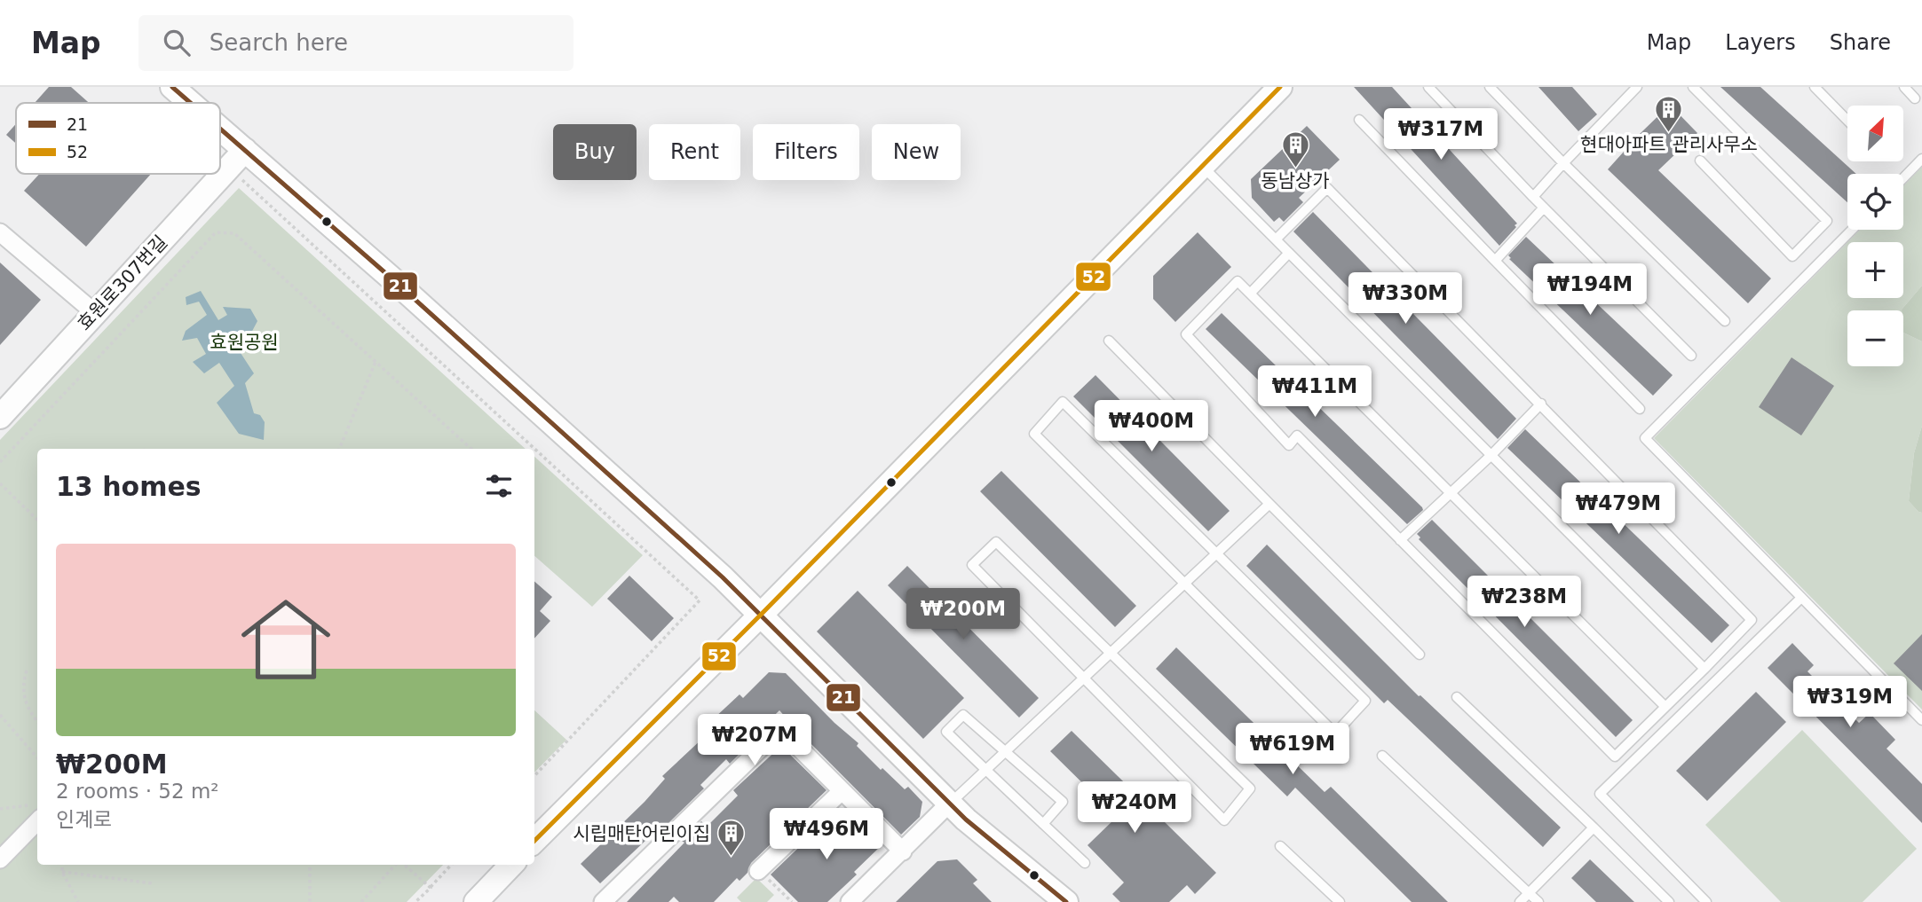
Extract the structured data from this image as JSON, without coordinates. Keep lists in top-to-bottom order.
{
  "streets": {
    "street": ["효원로307번길"]
  },
  "parks": ["효원공원"],
  "places": {
    "building": ["현대아파트 관리사무소", "동남상가", "시립매탄어린이집"]
  },
  "lines": ["transit line 21", "transit line 52"],
  "legend": ["21", "52"],
  "north": "top right",
  "page": {
    "header": "Map",
    "search": "Search here",
    "nav": ["Map", "Layers", "Share"],
    "map_buttons": ["+", "−"],
    "price": [
      "₩317M",
      "₩194M",
      "₩330M",
      "₩411M",
      "₩400M",
      "₩479M",
      "₩238M",
      "₩200M",
      "₩319M",
      "₩207M",
      "₩619M",
      "₩240M",
      "₩496M"
    ],
    "chip": [
      "Buy",
      "Rent",
      "Filters",
      "New"
    ],
    "heading": "13 homes",
    "list": [
      {
        "name": "₩200M",
        "note": "2 rooms · 52 m² · 인계로"
      }
    ]
  }
}
